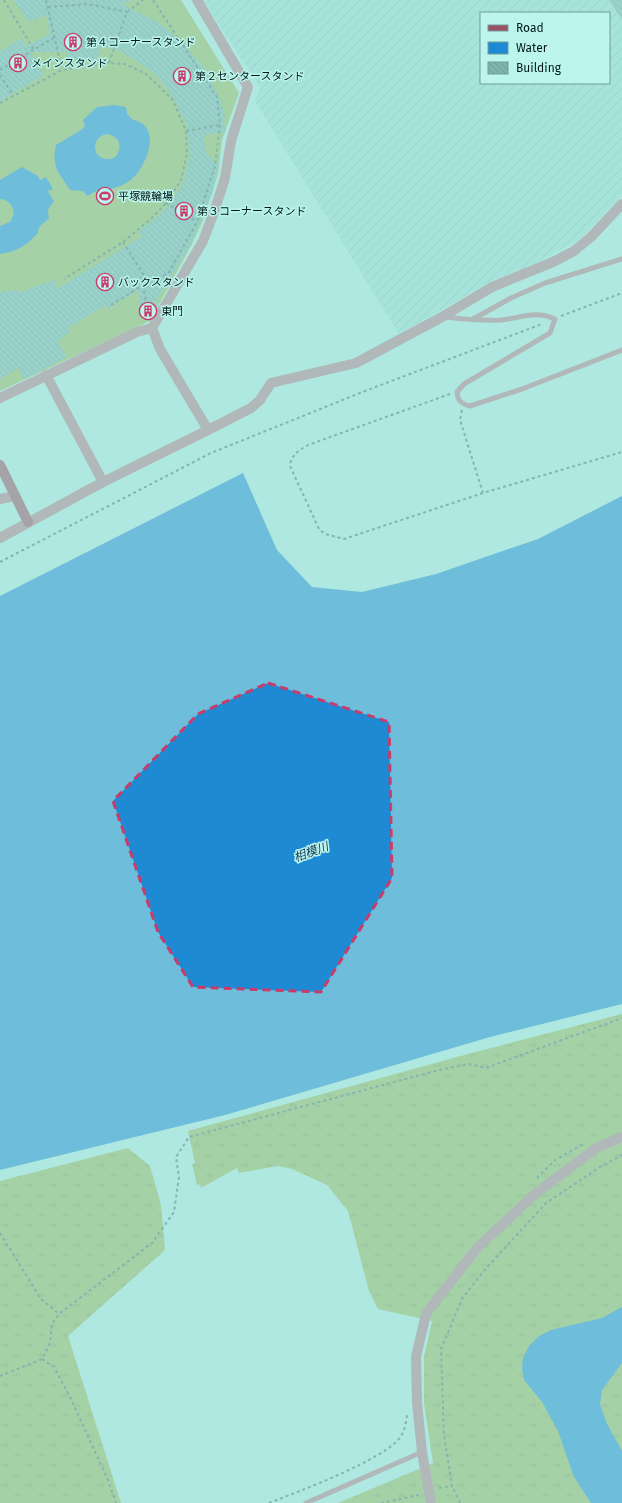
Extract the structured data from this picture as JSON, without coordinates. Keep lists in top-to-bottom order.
{
  "water": ["相模川"],
  "places": {
    "building": [
      "第４コーナースタンド",
      "メインスタンド",
      "第２センタースタンド",
      "第３コーナースタンド",
      "バックスタンド",
      "東門"
    ],
    "sports": ["平塚競輪場"]
  },
  "legend": ["Road", "Water", "Building"]
}
